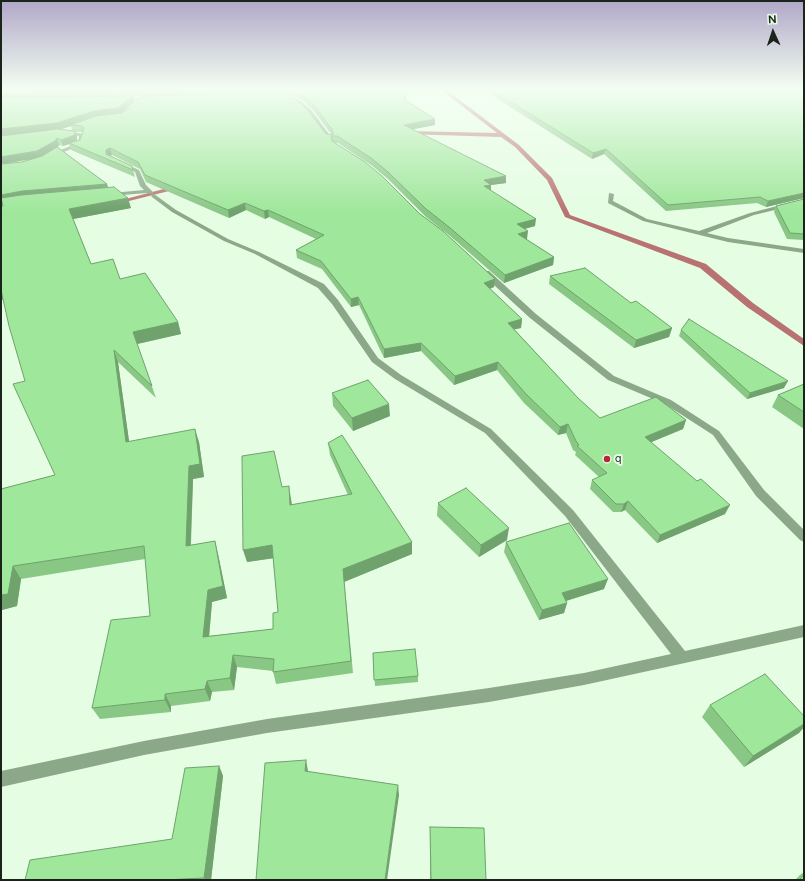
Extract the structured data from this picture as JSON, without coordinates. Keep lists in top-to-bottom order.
{
  "places": ["q"],
  "north": "top"
}
